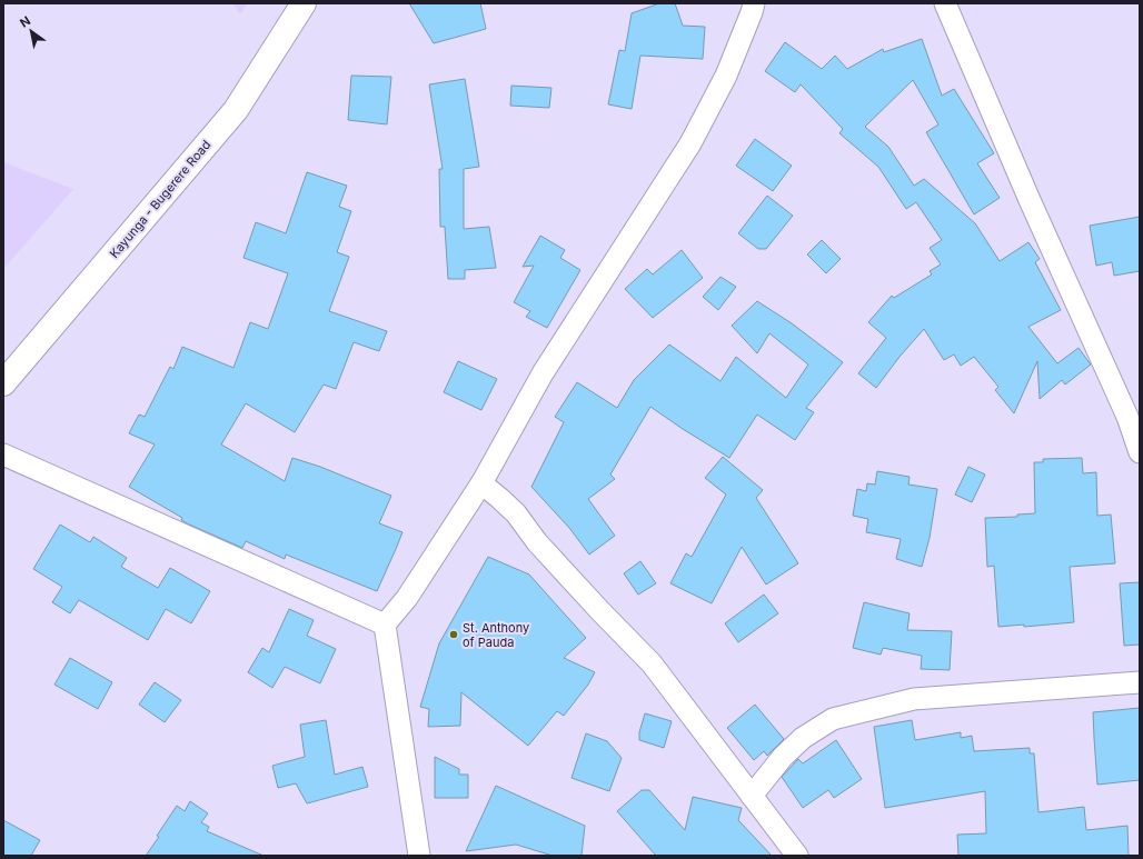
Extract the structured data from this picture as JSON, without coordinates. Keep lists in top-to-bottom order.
{
  "streets": {
    "main road": ["Kayunga - Bugerere Road"]
  },
  "places": ["St. Anthony of Pauda"],
  "north": "top left"
}
